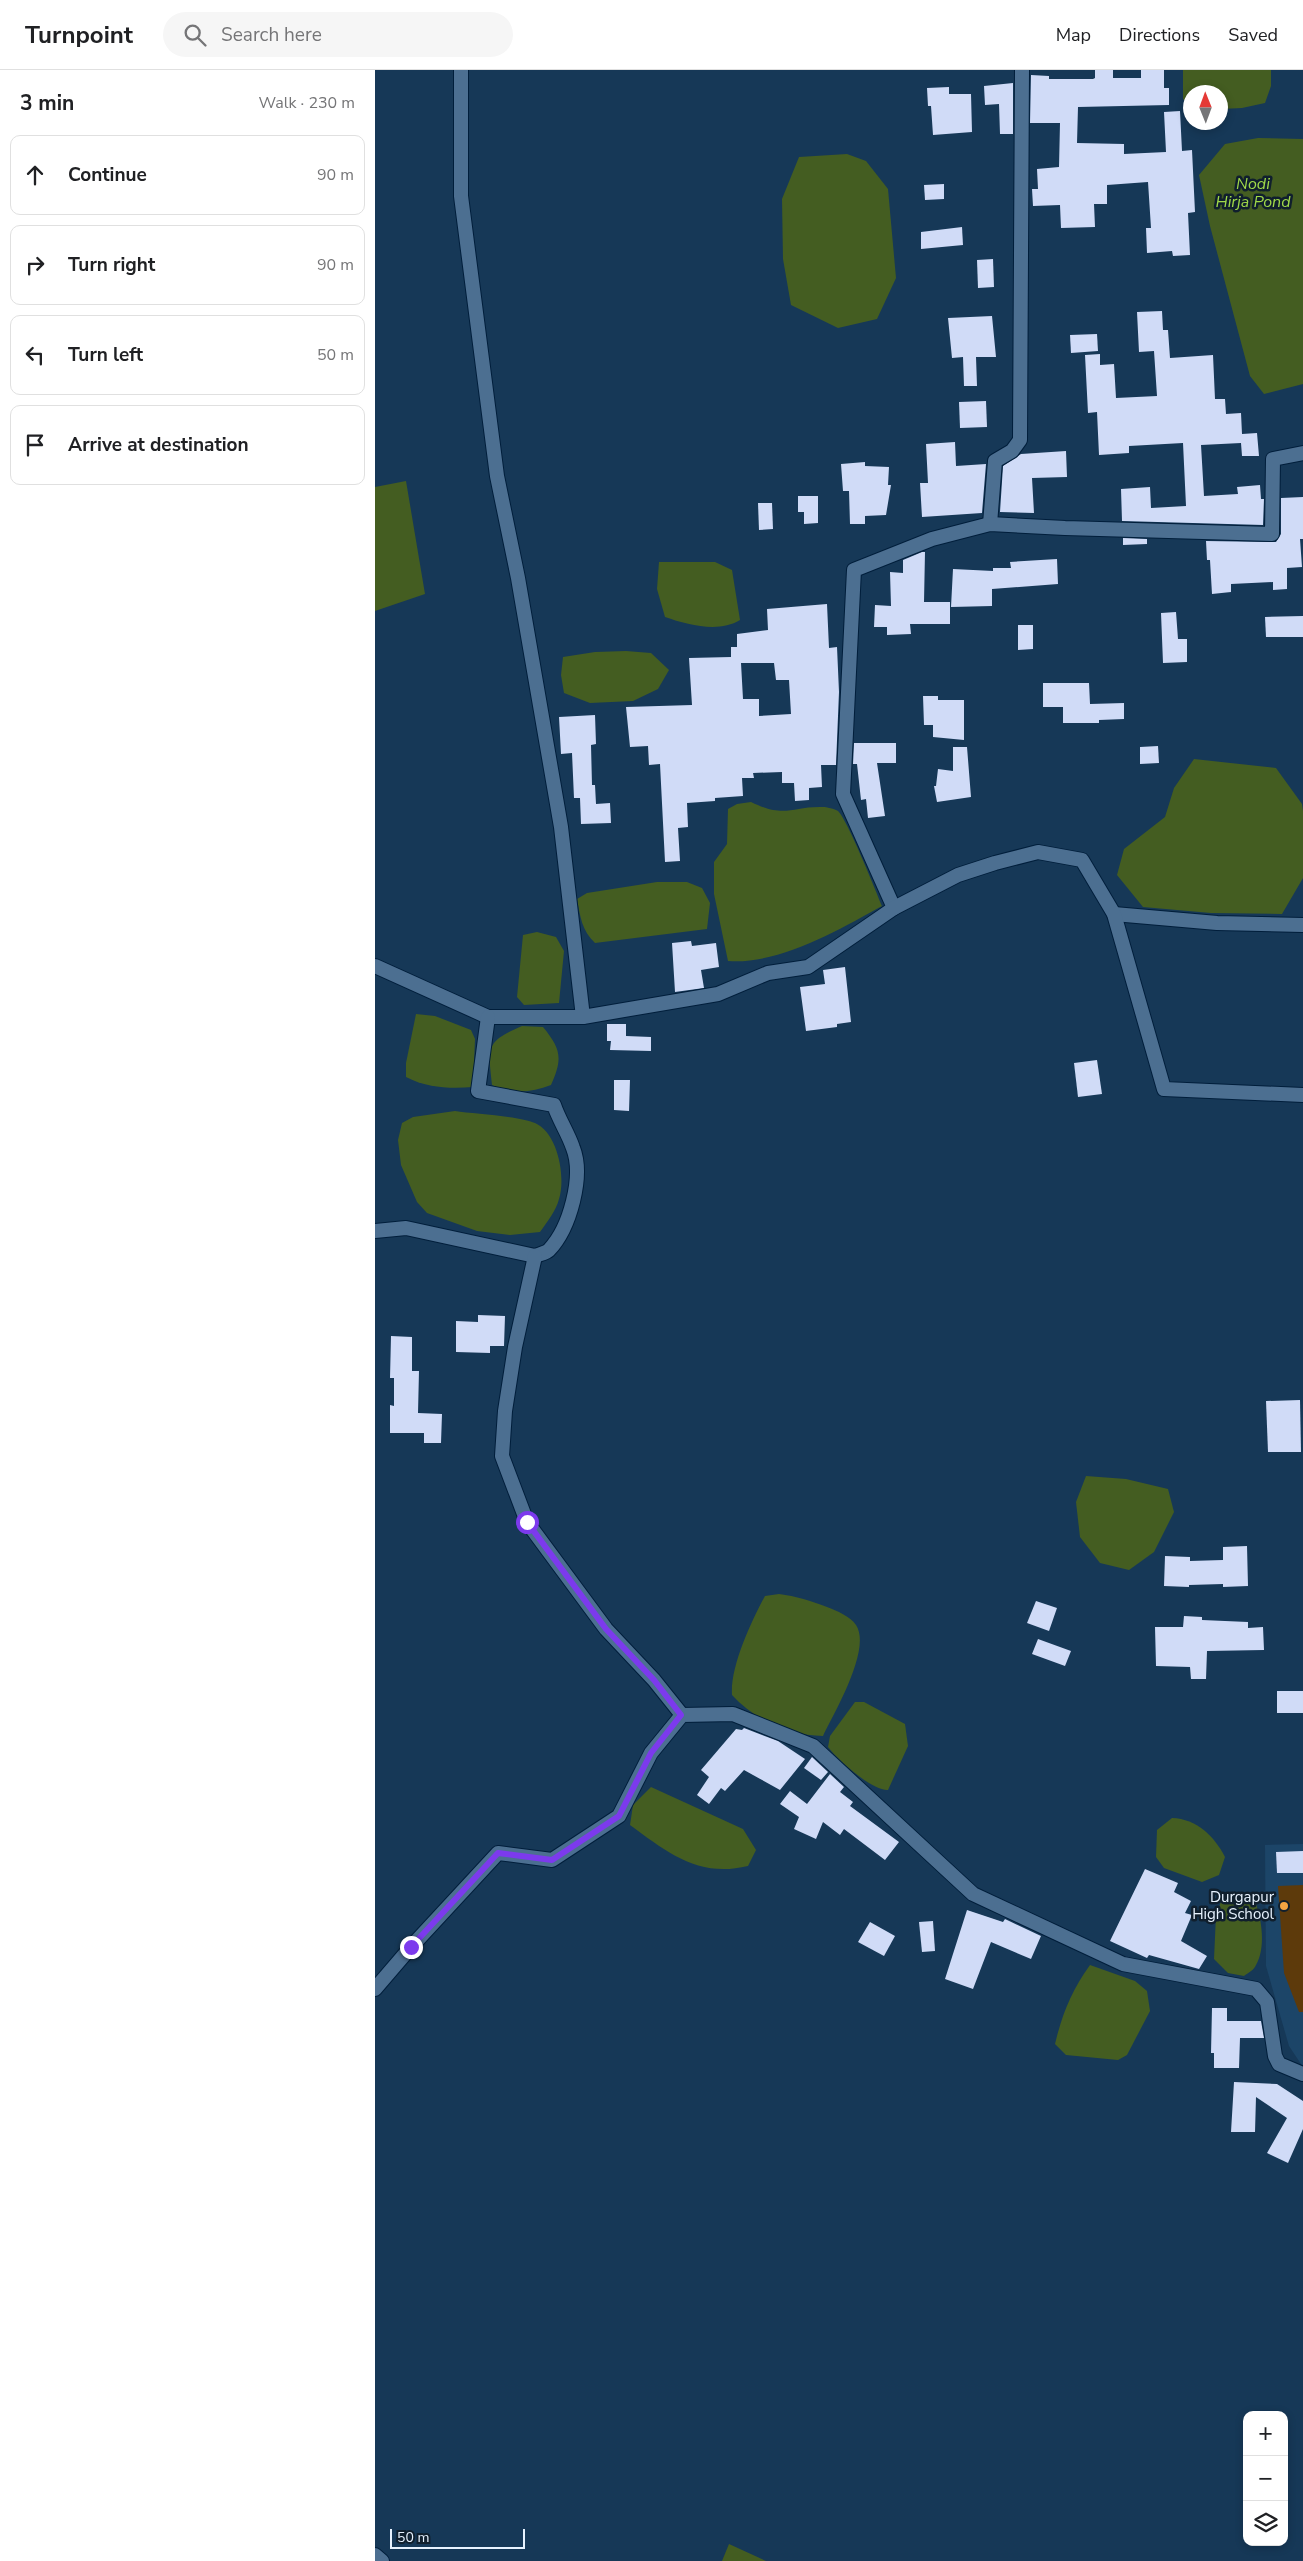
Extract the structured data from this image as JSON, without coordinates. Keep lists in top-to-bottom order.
{
  "water": ["Nodi Hirja Pond"],
  "places": ["Durgapur High School"],
  "scale_bar": "50 m",
  "north": "top",
  "page": {
    "header": "Turnpoint",
    "search": "Search here",
    "nav": ["Map", "Directions", "Saved"],
    "heading": ["3 min", "Walk · 230 m"],
    "list": [
      ["Continue", "90 m"],
      ["Turn right", "90 m"],
      ["Turn left", "50 m"],
      "Arrive at destination"
    ],
    "map_buttons": ["+", "−"],
    "scale": "50 m"
  }
}
